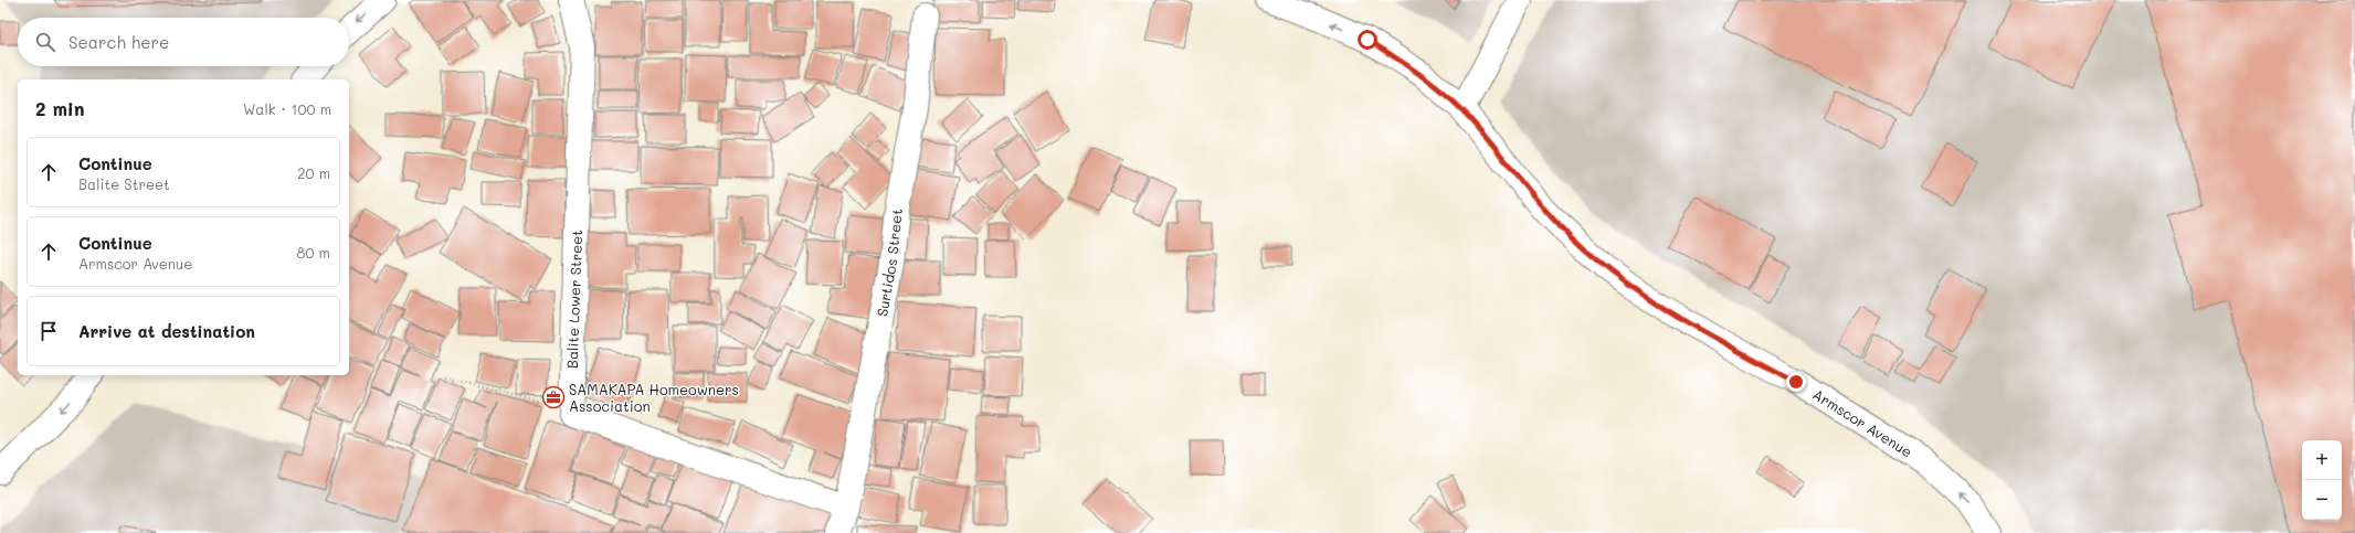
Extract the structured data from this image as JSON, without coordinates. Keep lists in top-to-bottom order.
{
  "streets": {
    "main road": ["Surtidos Street", "Balite Lower Street", "Armscor Avenue"]
  },
  "one_way": ["Armscor Avenue"],
  "places": {
    "office": ["SAMAKAPA Homeowners Association"]
  },
  "page": {
    "search": "Search here",
    "heading": ["2 min", "Walk · 100 m"],
    "list": [
      ["Continue", "Balite Street", "20 m"],
      ["Continue", "Armscor Avenue", "80 m"],
      "Arrive at destination"
    ],
    "map_buttons": ["+", "−"]
  }
}
